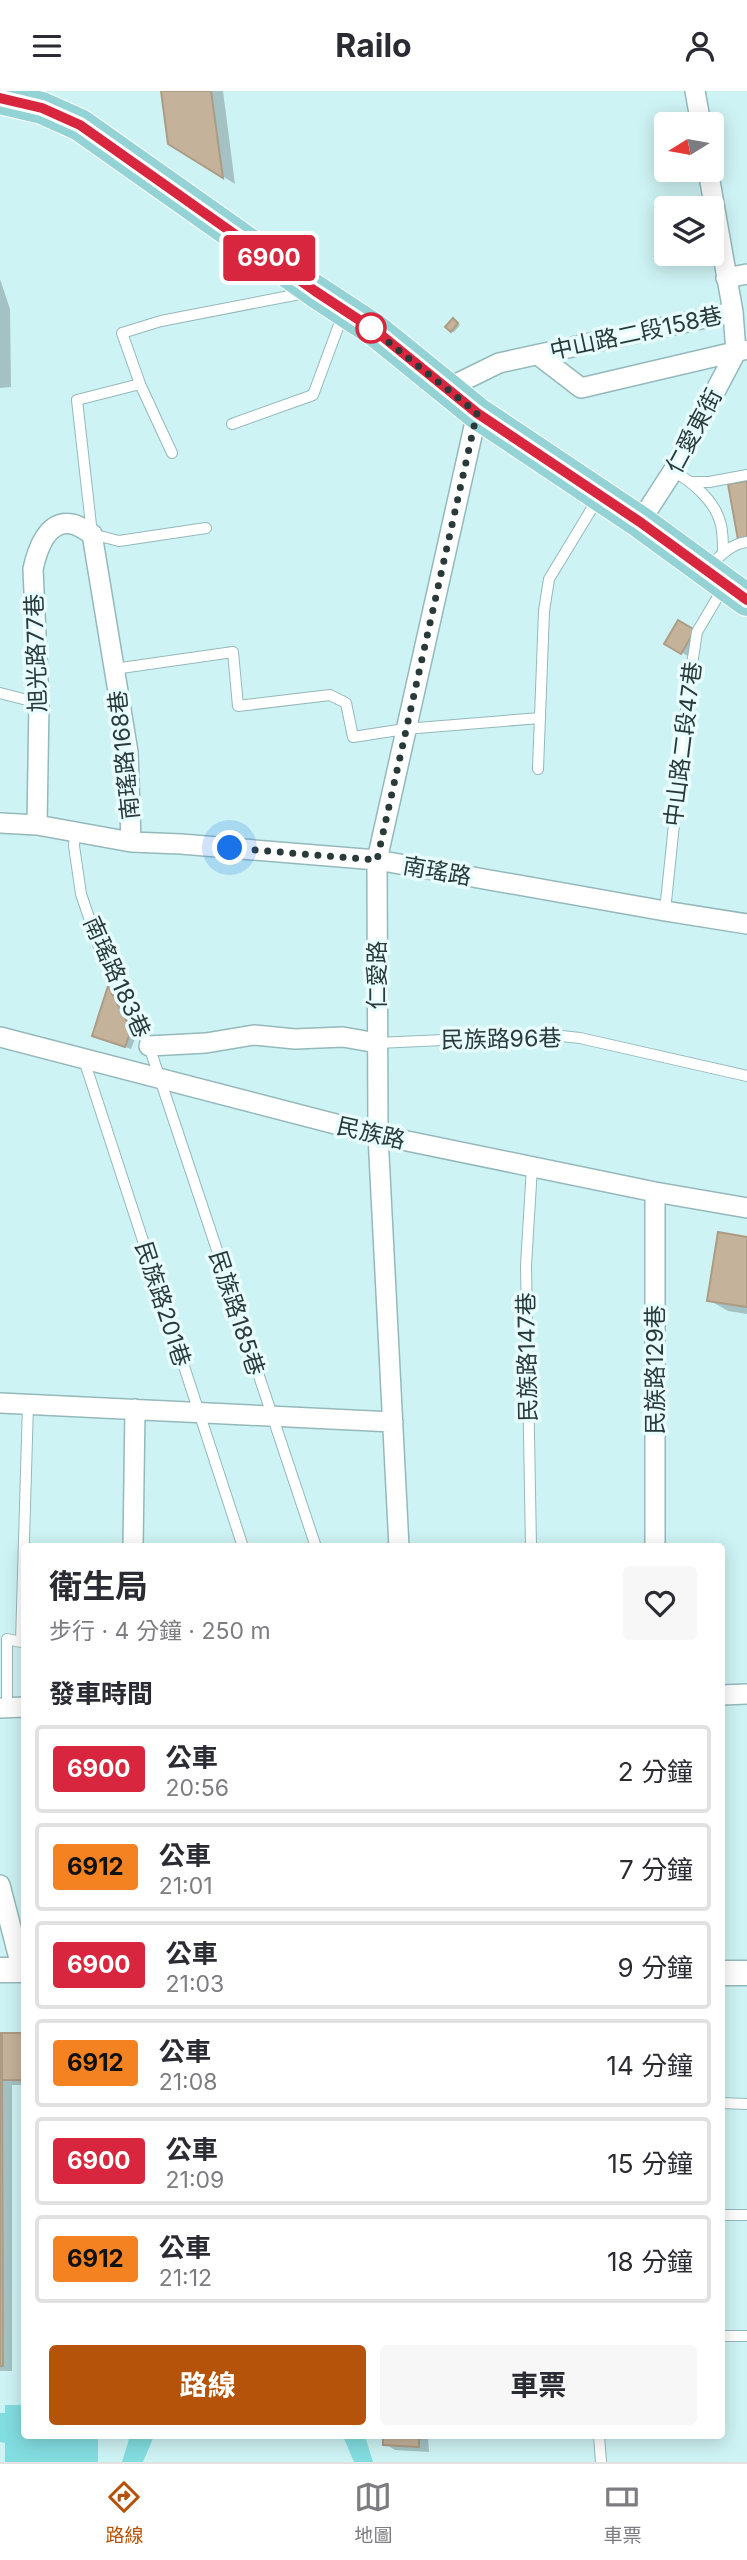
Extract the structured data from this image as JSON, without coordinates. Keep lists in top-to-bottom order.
{
  "streets": {
    "street": [
      "中山路二段158巷",
      "仁愛東街",
      "旭光路77巷",
      "南瑤路168巷",
      "南瑤路",
      "仁愛路",
      "民族路",
      "民族路129巷"
    ],
    "lane": [
      "中山路二段47巷",
      "南瑤路183巷",
      "民族路96巷",
      "民族路201巷",
      "民族路185巷",
      "民族路147巷"
    ]
  },
  "crossings": [
    ["中山路二段158巷", "仁愛東街"],
    ["旭光路77巷", "南瑤路168巷"],
    ["旭光路77巷", "南瑤路"],
    ["中山路二段47巷", "南瑤路"],
    ["南瑤路168巷", "南瑤路"],
    ["南瑤路168巷", "仁愛路"],
    ["南瑤路", "仁愛路"],
    ["南瑤路", "南瑤路183巷"],
    ["仁愛路", "民族路96巷"],
    ["仁愛路", "民族路"],
    ["南瑤路183巷", "民族路"],
    ["南瑤路183巷", "民族路185巷"],
    ["民族路", "民族路201巷"],
    ["民族路", "民族路185巷"],
    ["民族路", "民族路147巷"],
    ["民族路", "民族路129巷"]
  ],
  "lines": ["bus line 6900"],
  "north": "left",
  "page": {
    "header": "Railo",
    "on_map": "6900",
    "heading": [
      ["衛生局", "步行 · 4 分鐘 · 250 m"],
      "發車時間"
    ],
    "list": [
      {
        "mark": "6900",
        "name": "公車",
        "note": "20:56",
        "value": "2 分鐘"
      },
      {
        "mark": "6912",
        "name": "公車",
        "note": "21:01",
        "value": "7 分鐘"
      },
      {
        "mark": "6900",
        "name": "公車",
        "note": "21:03",
        "value": "9 分鐘"
      },
      {
        "mark": "6912",
        "name": "公車",
        "note": "21:08",
        "value": "14 分鐘"
      },
      {
        "mark": "6900",
        "name": "公車",
        "note": "21:09",
        "value": "15 分鐘"
      },
      {
        "mark": "6912",
        "name": "公車",
        "note": "21:12",
        "value": "18 分鐘"
      }
    ],
    "buttons": ["路線", "車票"],
    "tabs": ["路線", "地圖", "車票"]
  }
}
